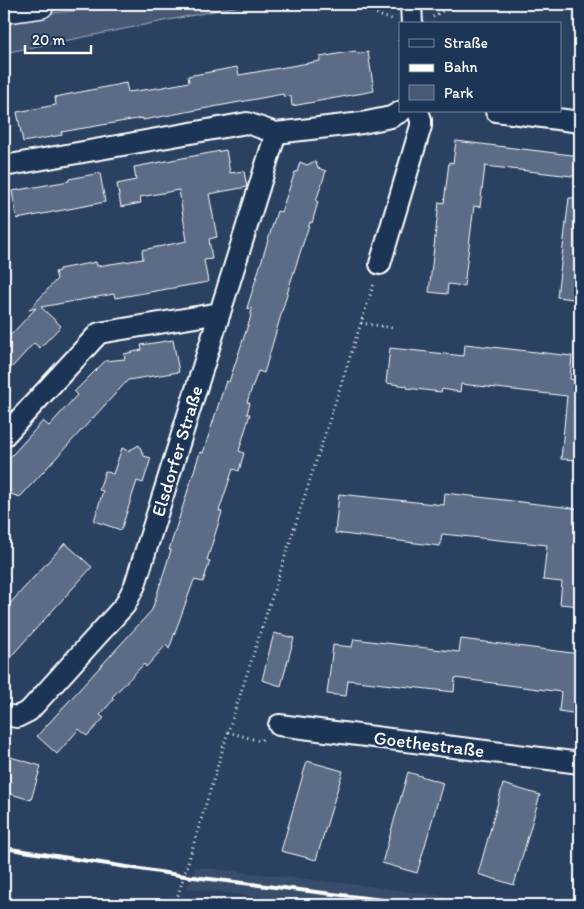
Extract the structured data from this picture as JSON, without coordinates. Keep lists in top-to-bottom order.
{
  "streets": {
    "street": ["Elsdorfer Straße", "Goethestraße"]
  },
  "legend": ["Straße", "Bahn", "Park"],
  "scale_bar": "20 m"
}
